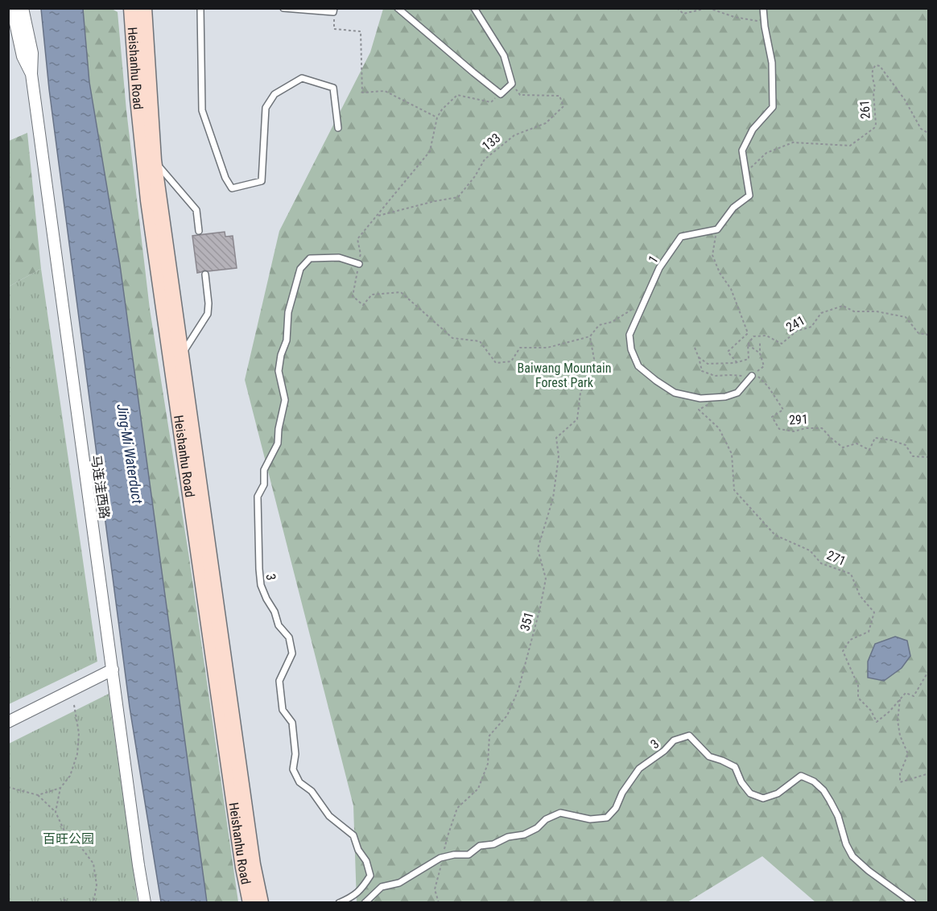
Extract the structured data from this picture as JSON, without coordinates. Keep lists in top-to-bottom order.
{
  "streets": {
    "main road": ["Heishanhu Road"],
    "street": ["马连洼西路"],
    "lane": ["1", "3"],
    "path": [
      "261",
      "133",
      "241",
      "291",
      "271",
      "351"
    ]
  },
  "crossings": [
    ["1", "291"],
    ["1", "271"],
    ["3", "351"]
  ],
  "water": ["Jing-Mi Waterduct"],
  "parks": ["Baiwang Mountain Forest Park", "百旺公园"]
}
